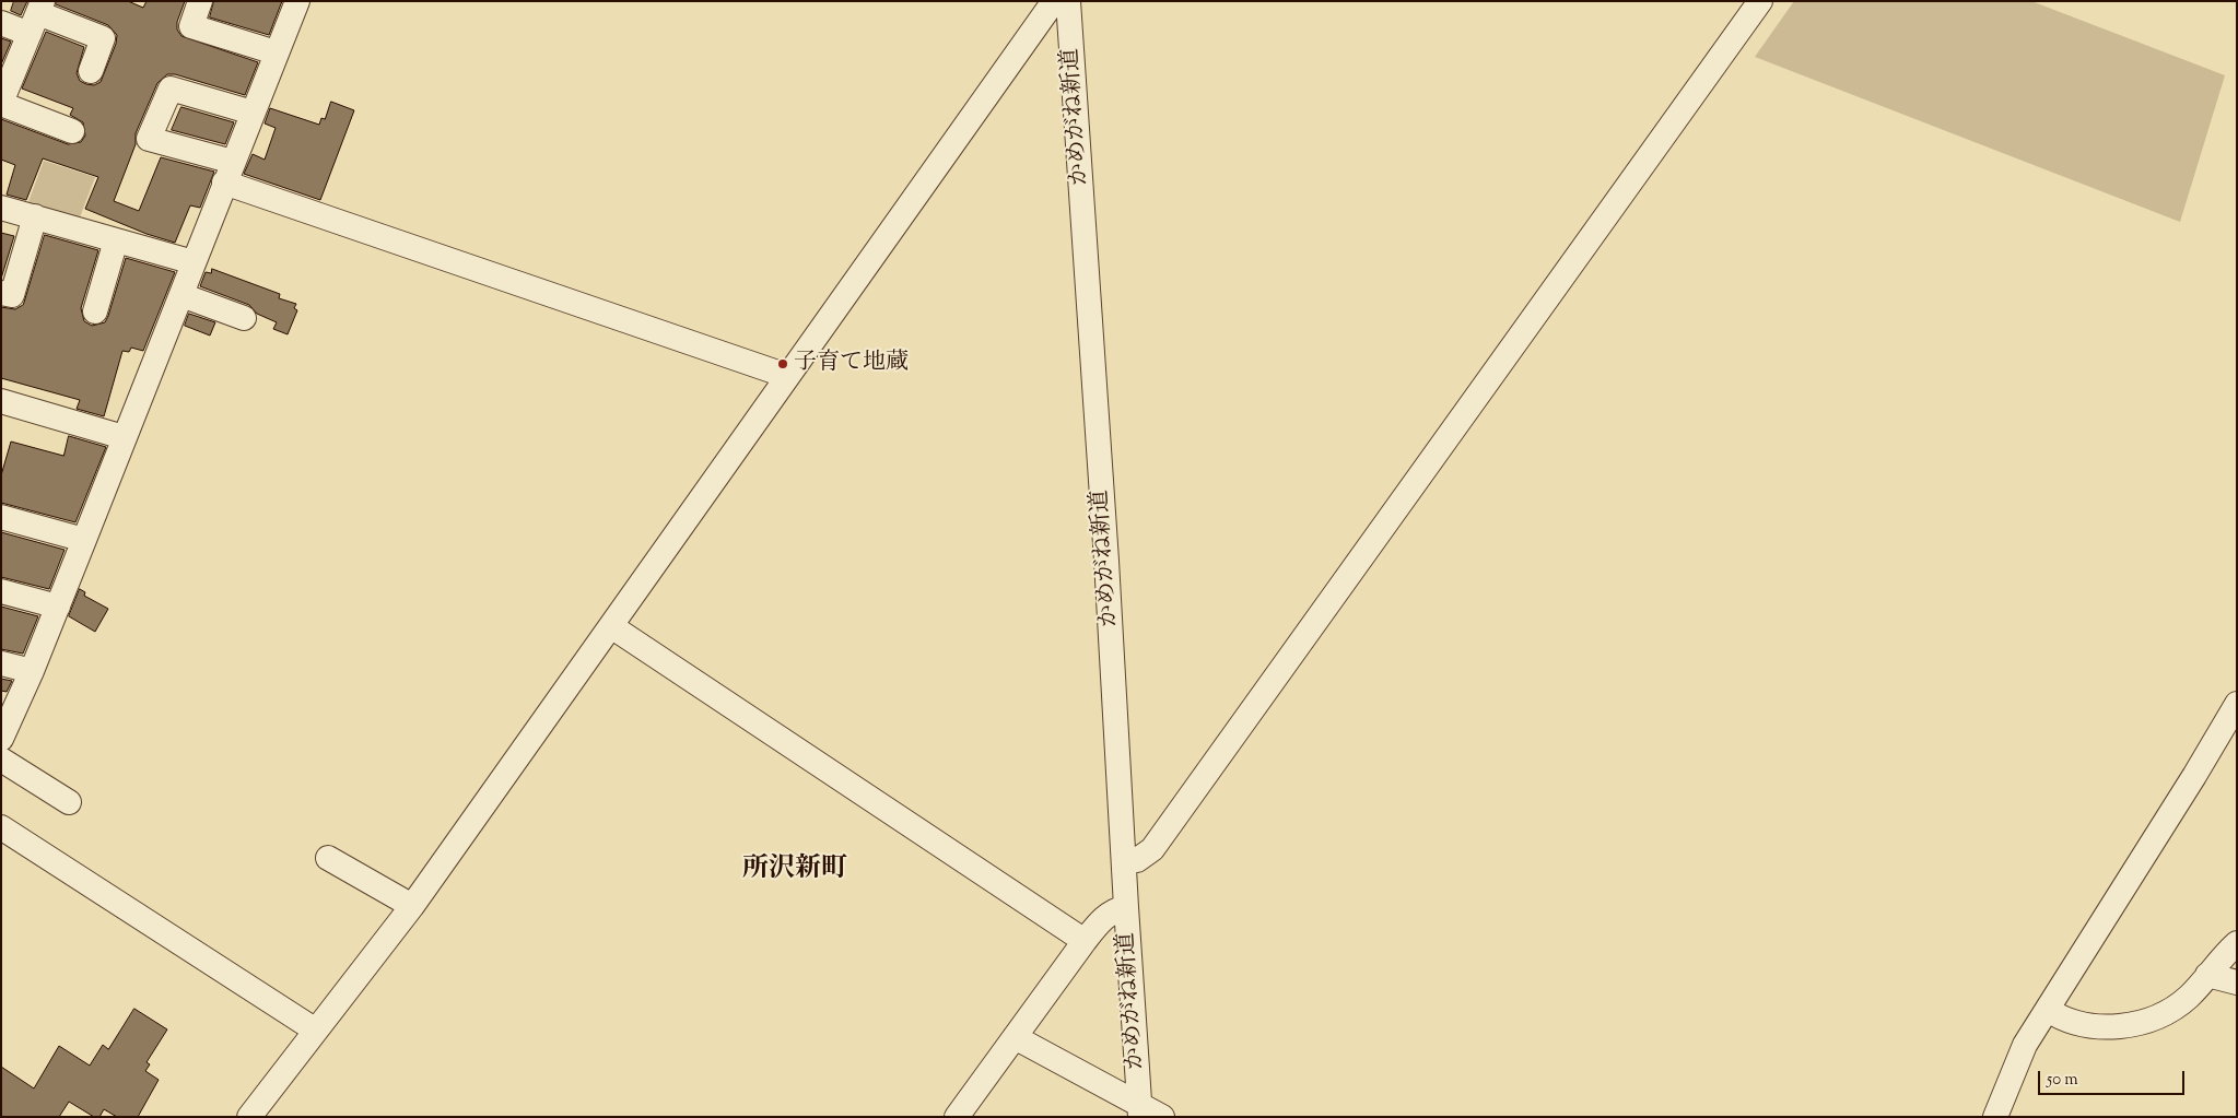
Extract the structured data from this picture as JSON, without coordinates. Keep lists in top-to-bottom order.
{
  "streets": {
    "street": ["かめがね新道"]
  },
  "districts": ["所沢新町"],
  "places": ["子育て地蔵"],
  "scale_bar": "50 m"
}
